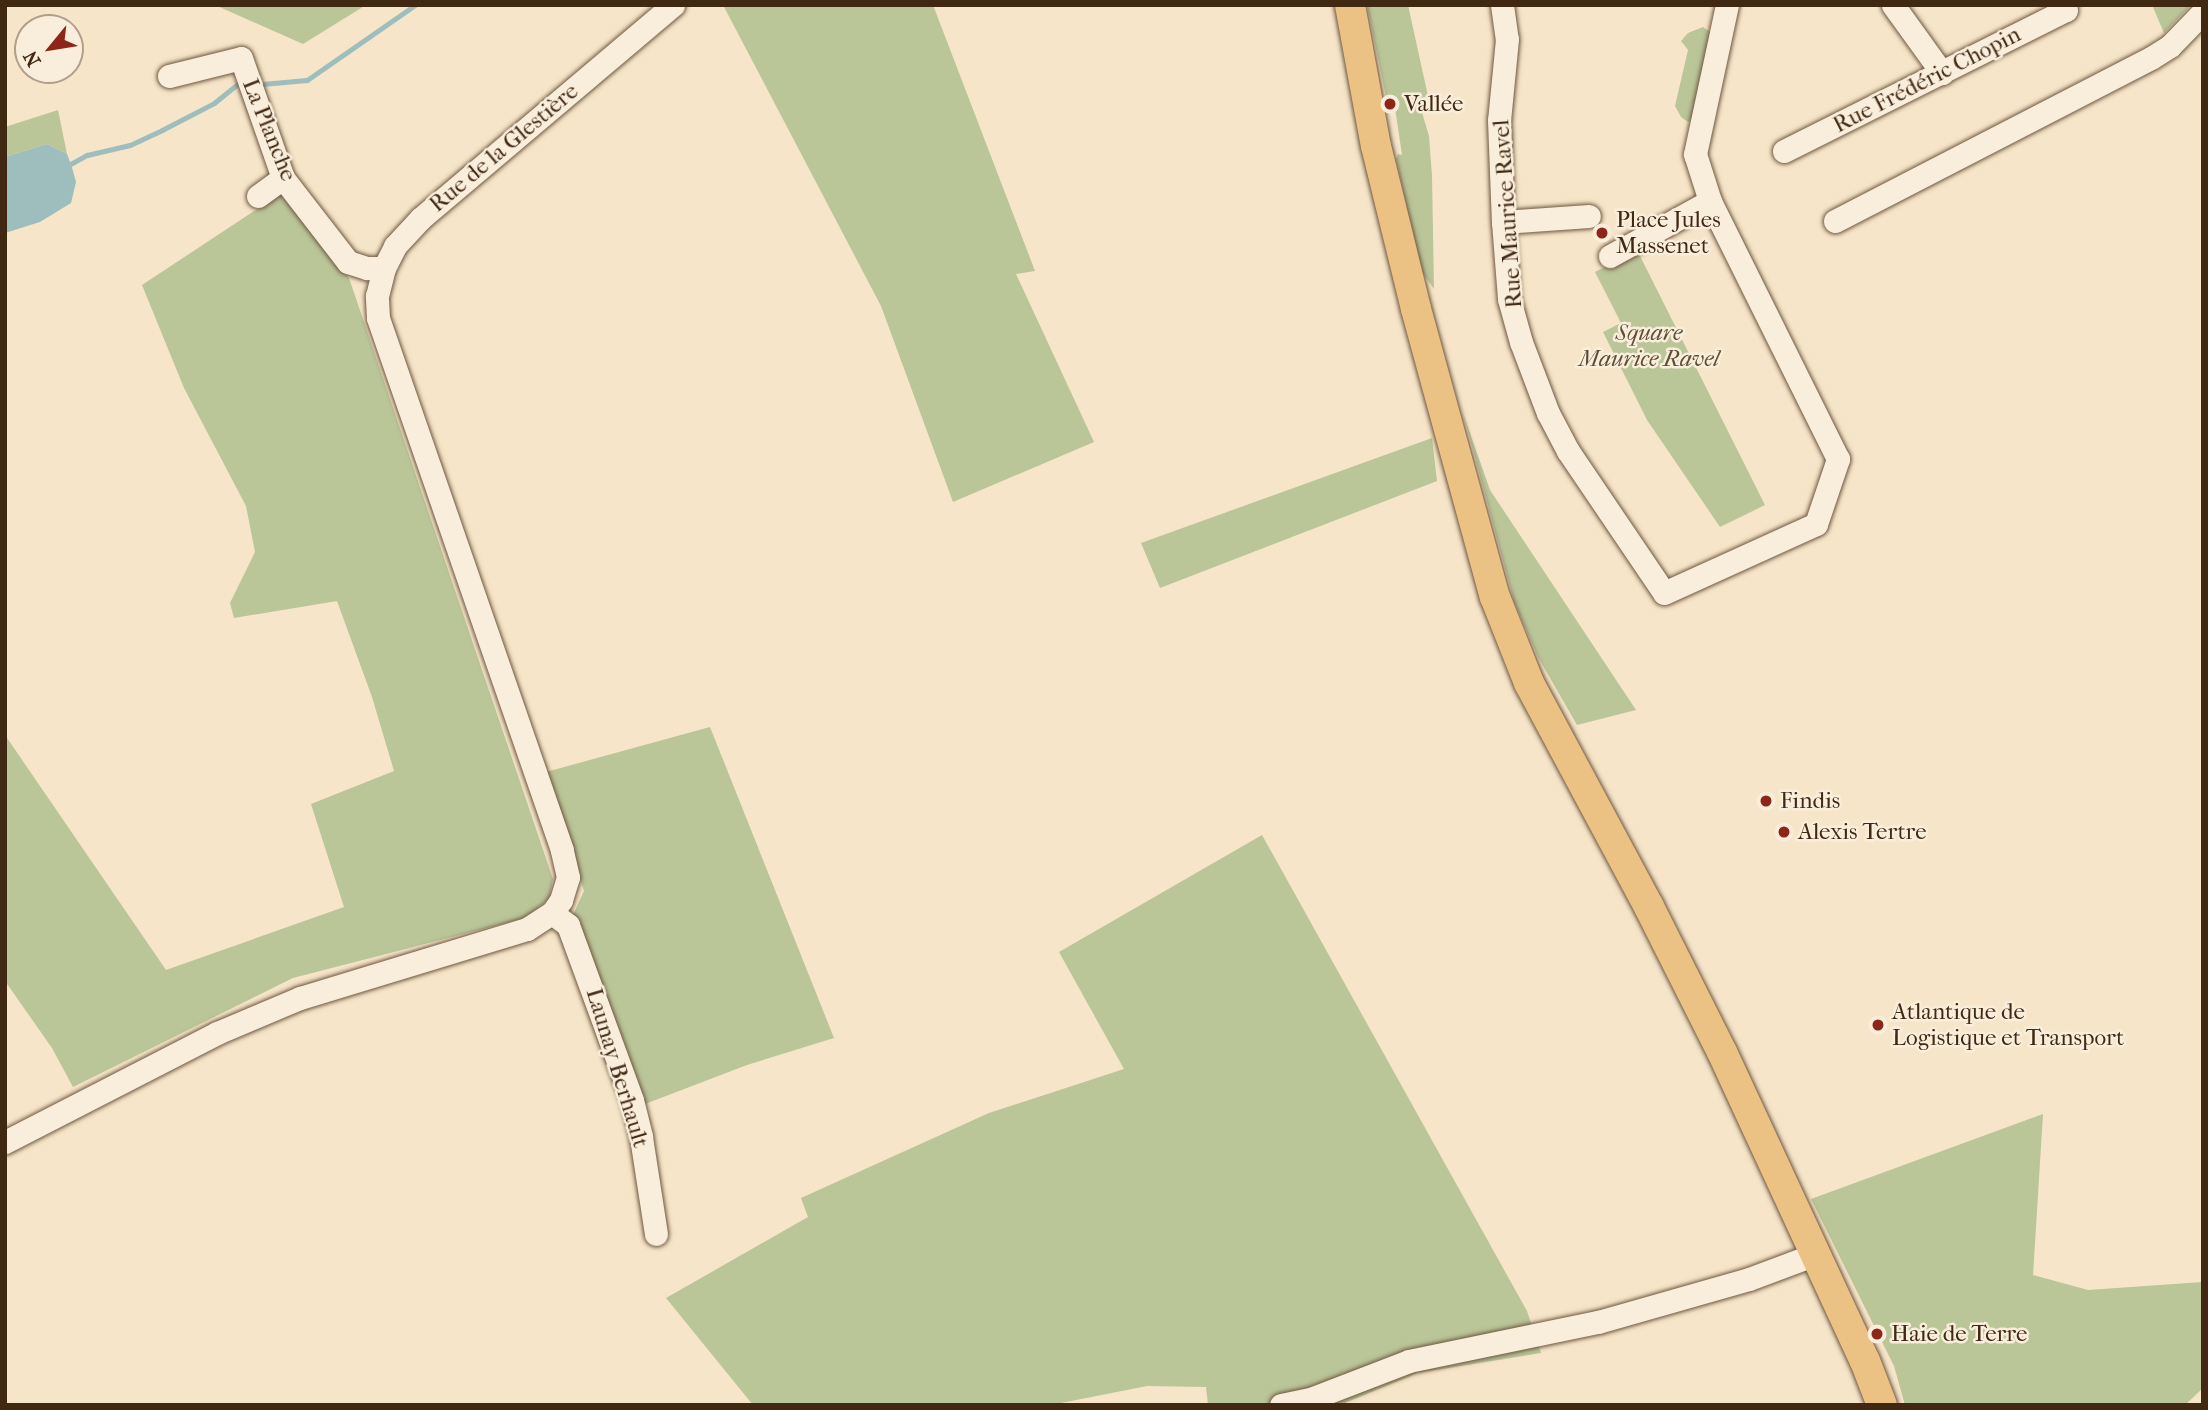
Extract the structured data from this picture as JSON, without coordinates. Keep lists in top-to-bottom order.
{
  "streets": {
    "street": [
      "Rue Frédéric Chopin",
      "La Planche",
      "Rue de la Glestière",
      "Rue Maurice Ravel",
      "Launay Berhault"
    ]
  },
  "crossings": [
    ["La Planche", "Rue de la Glestière"],
    ["Rue de la Glestière", "Launay Berhault"]
  ],
  "parks": ["Square Maurice Ravel"],
  "places": [
    "Vallée",
    "Place Jules Massenet",
    "Findis",
    "Alexis Tertre",
    "Atlantique de Logistique et Transport",
    "Haie de Terre"
  ],
  "north": "bottom left"
}
